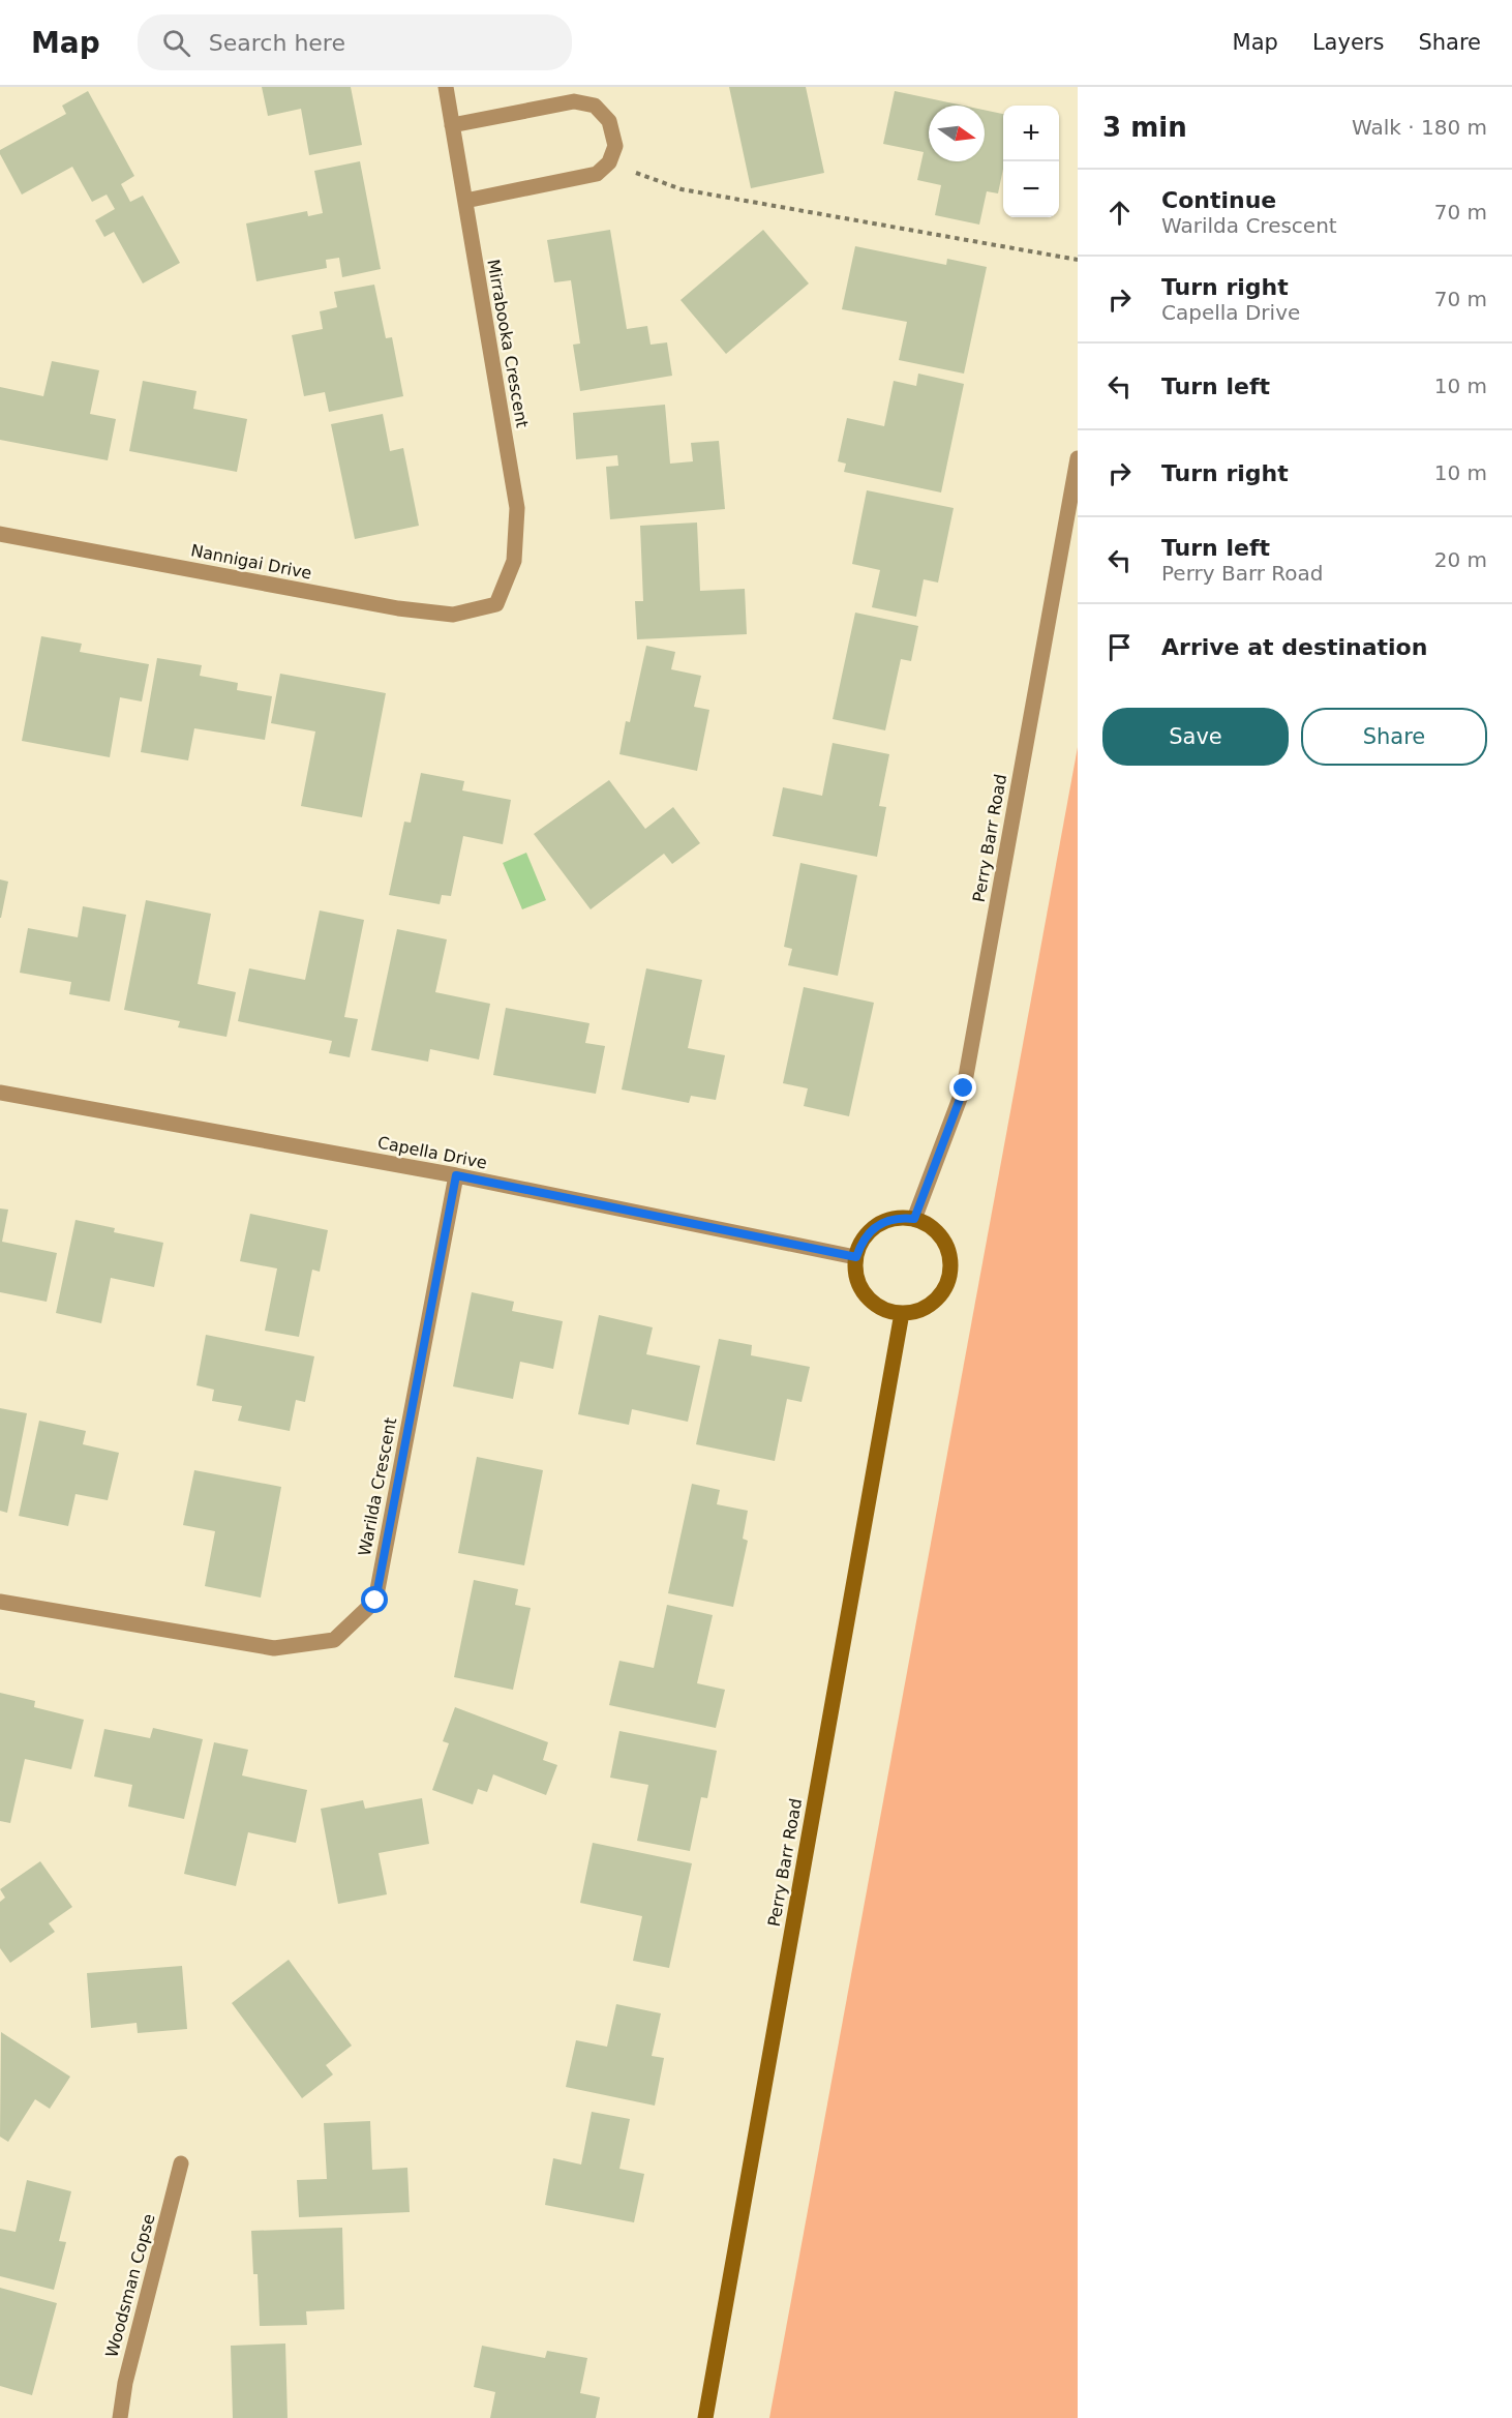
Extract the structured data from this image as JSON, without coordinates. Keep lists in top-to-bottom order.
{
  "streets": {
    "street": [
      "Mirrabooka Crescent",
      "Nannigai Drive",
      "Perry Barr Road",
      "Capella Drive",
      "Warilda Crescent",
      "Woodsman Copse"
    ]
  },
  "crossings": [
    ["Mirrabooka Crescent", "Nannigai Drive"],
    ["Perry Barr Road", "Capella Drive"],
    ["Capella Drive", "Warilda Crescent"]
  ],
  "north": "right",
  "page": {
    "header": "Map",
    "search": "Search here",
    "nav": ["Map", "Layers", "Share"],
    "heading": ["3 min", "Walk · 180 m"],
    "map_buttons": ["+", "−"],
    "list": [
      ["Continue", "Warilda Crescent", "70 m"],
      ["Turn right", "Capella Drive", "70 m"],
      ["Turn left", "10 m"],
      ["Turn right", "10 m"],
      ["Turn left", "Perry Barr Road", "20 m"],
      "Arrive at destination"
    ],
    "buttons": ["Save", "Share"]
  }
}
